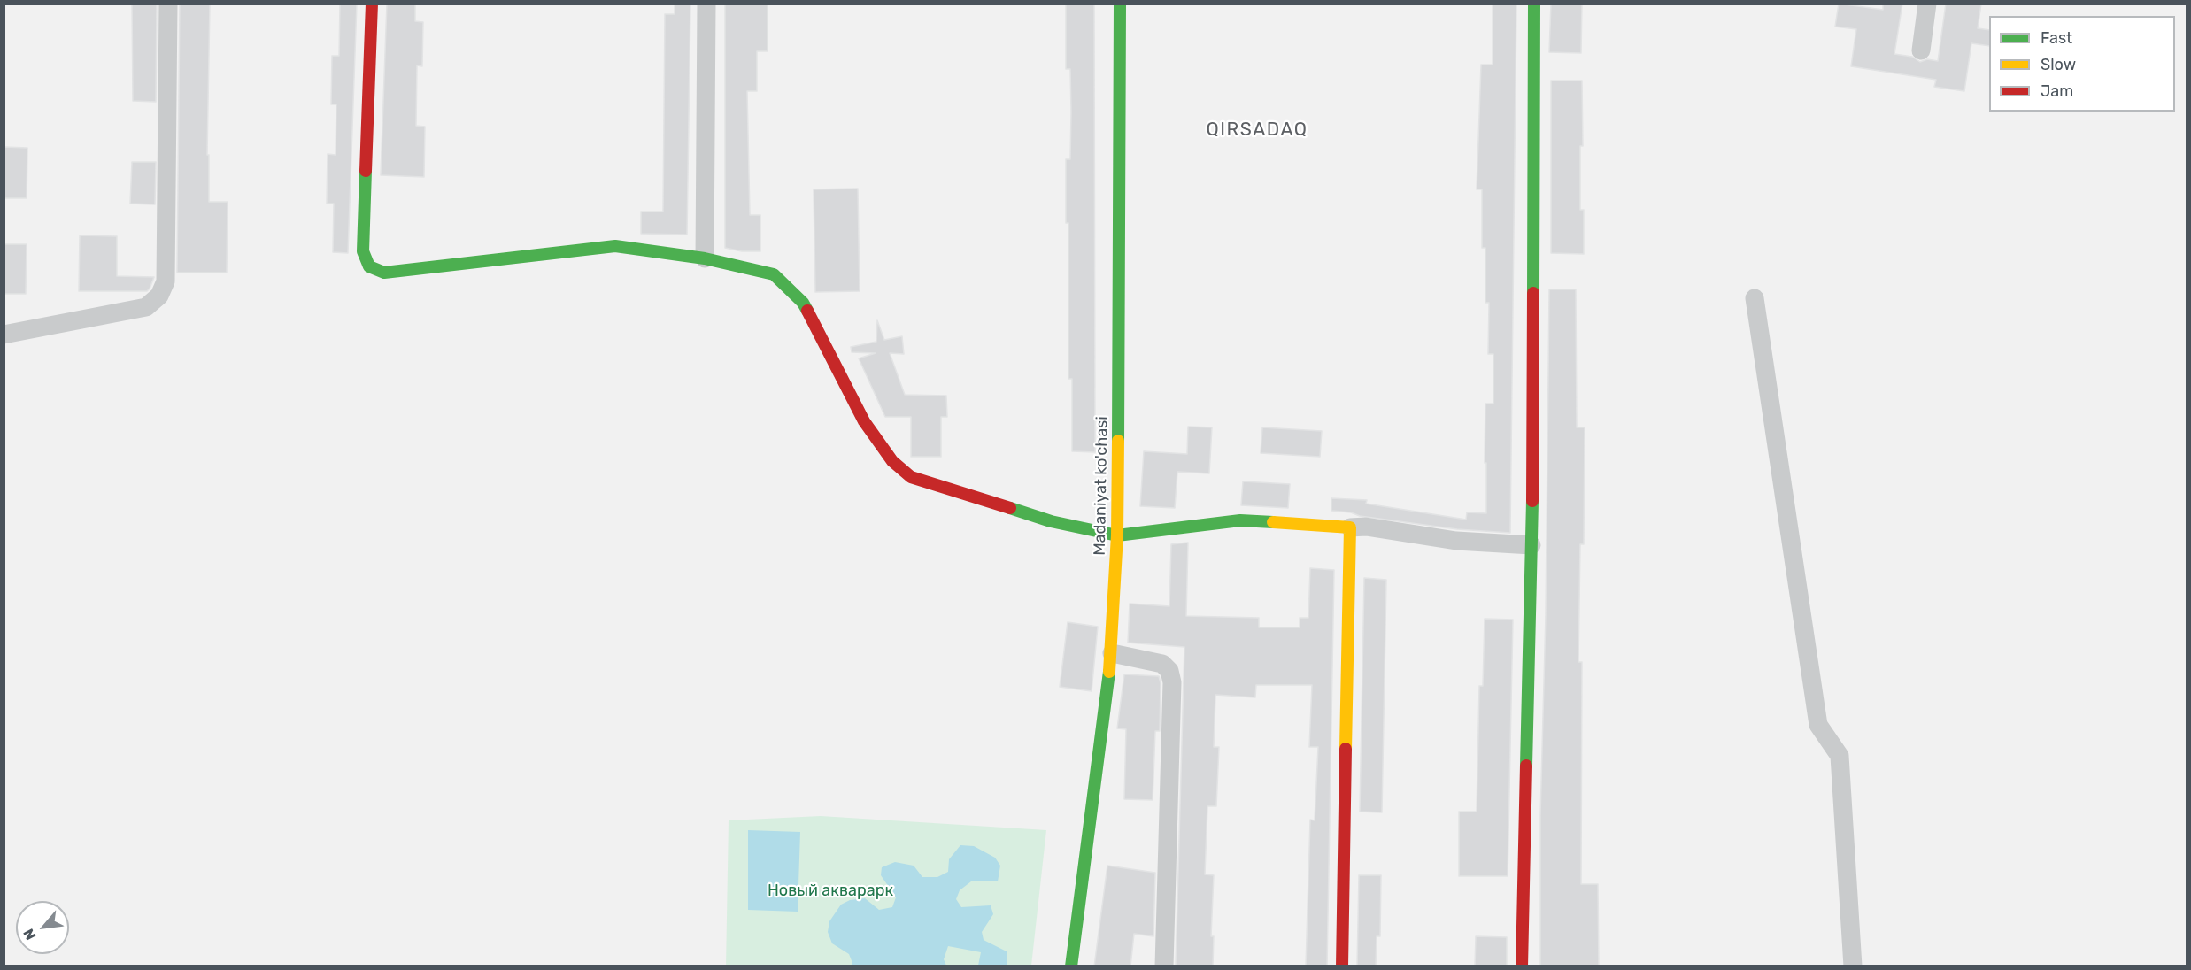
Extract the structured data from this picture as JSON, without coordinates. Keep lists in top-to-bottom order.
{
  "streets": {
    "street": ["Madaniyat ko'chasi"]
  },
  "districts": ["QIRSADAQ"],
  "parks": ["Новый акварарк"],
  "legend": ["Fast", "Slow", "Jam"],
  "north": "bottom left"
}
